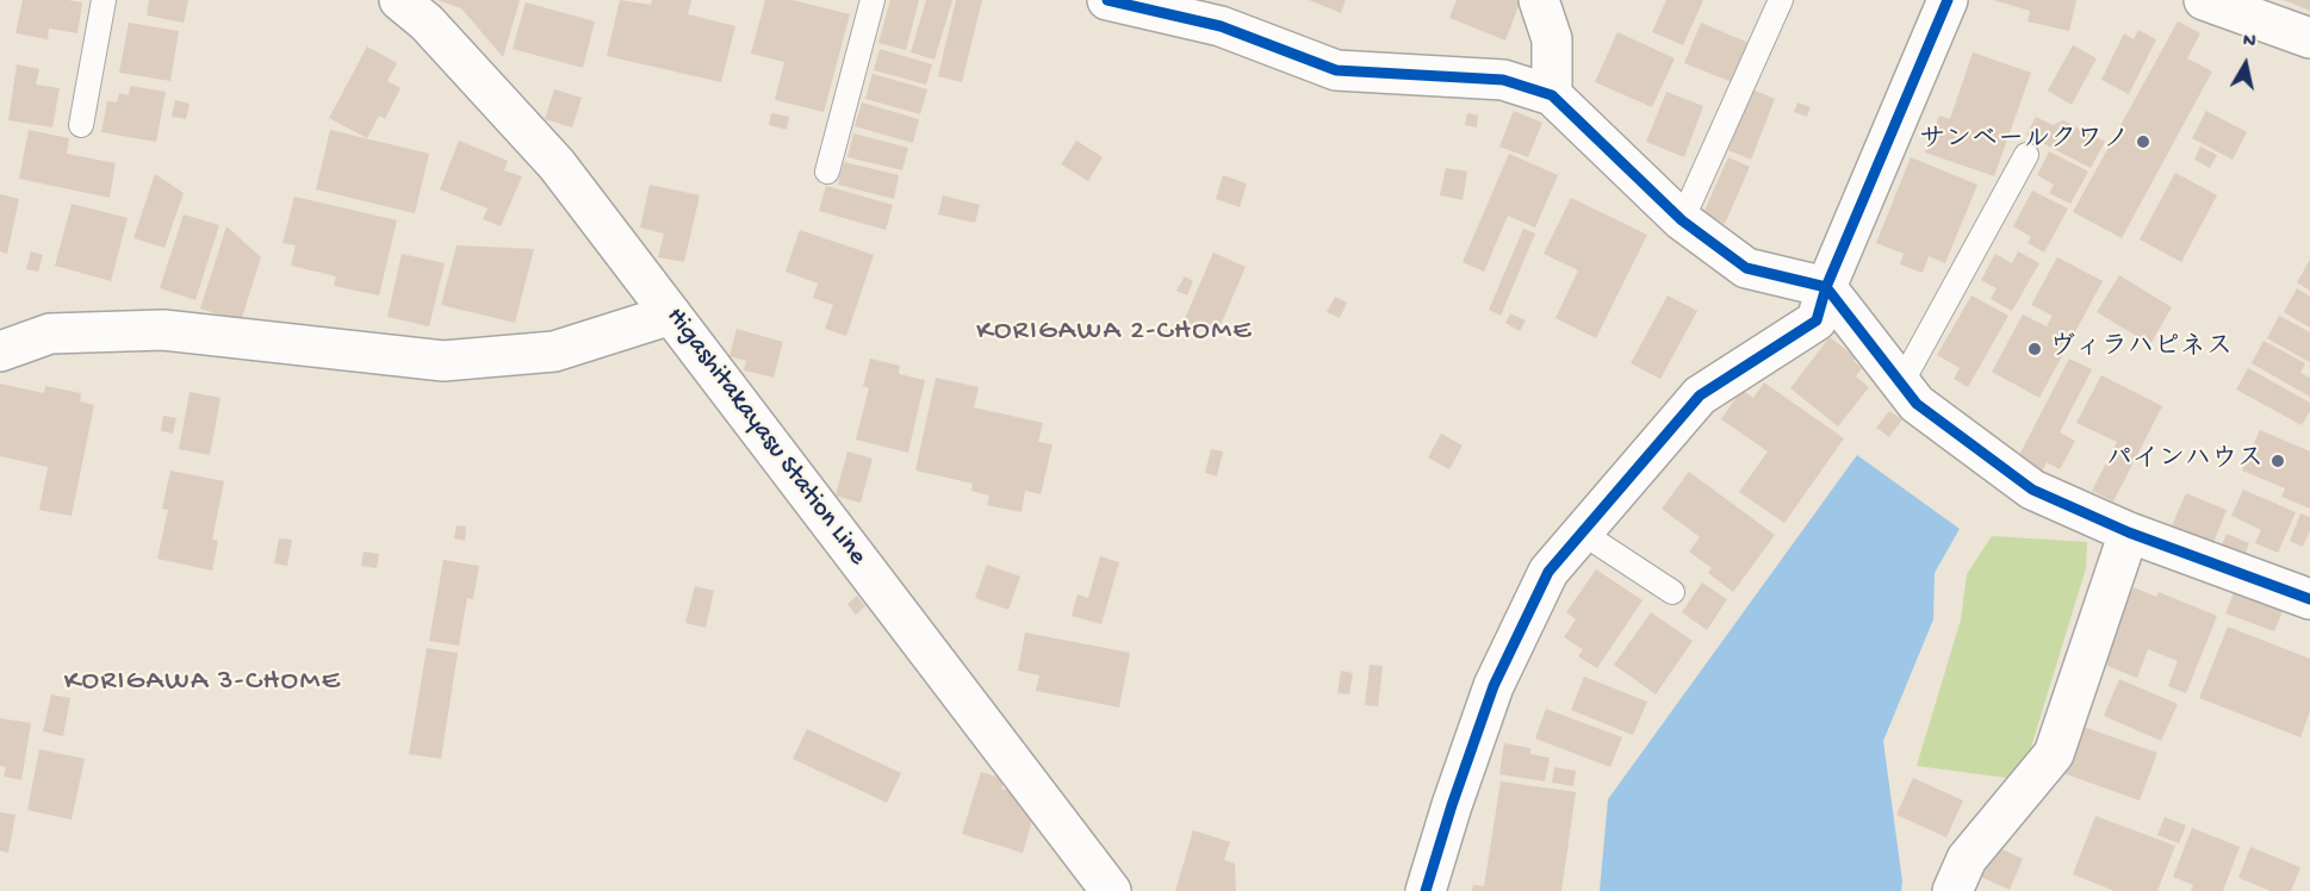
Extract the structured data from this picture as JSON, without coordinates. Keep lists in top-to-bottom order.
{
  "streets": {
    "street": ["Higashitakayasu Station Line"]
  },
  "districts": ["KORIGAWA 2-CHOME", "KORIGAWA 3-CHOME"],
  "places": ["サンベールクワノ", "ヴィラハピネス", "パインハウス"],
  "north": "top"
}
